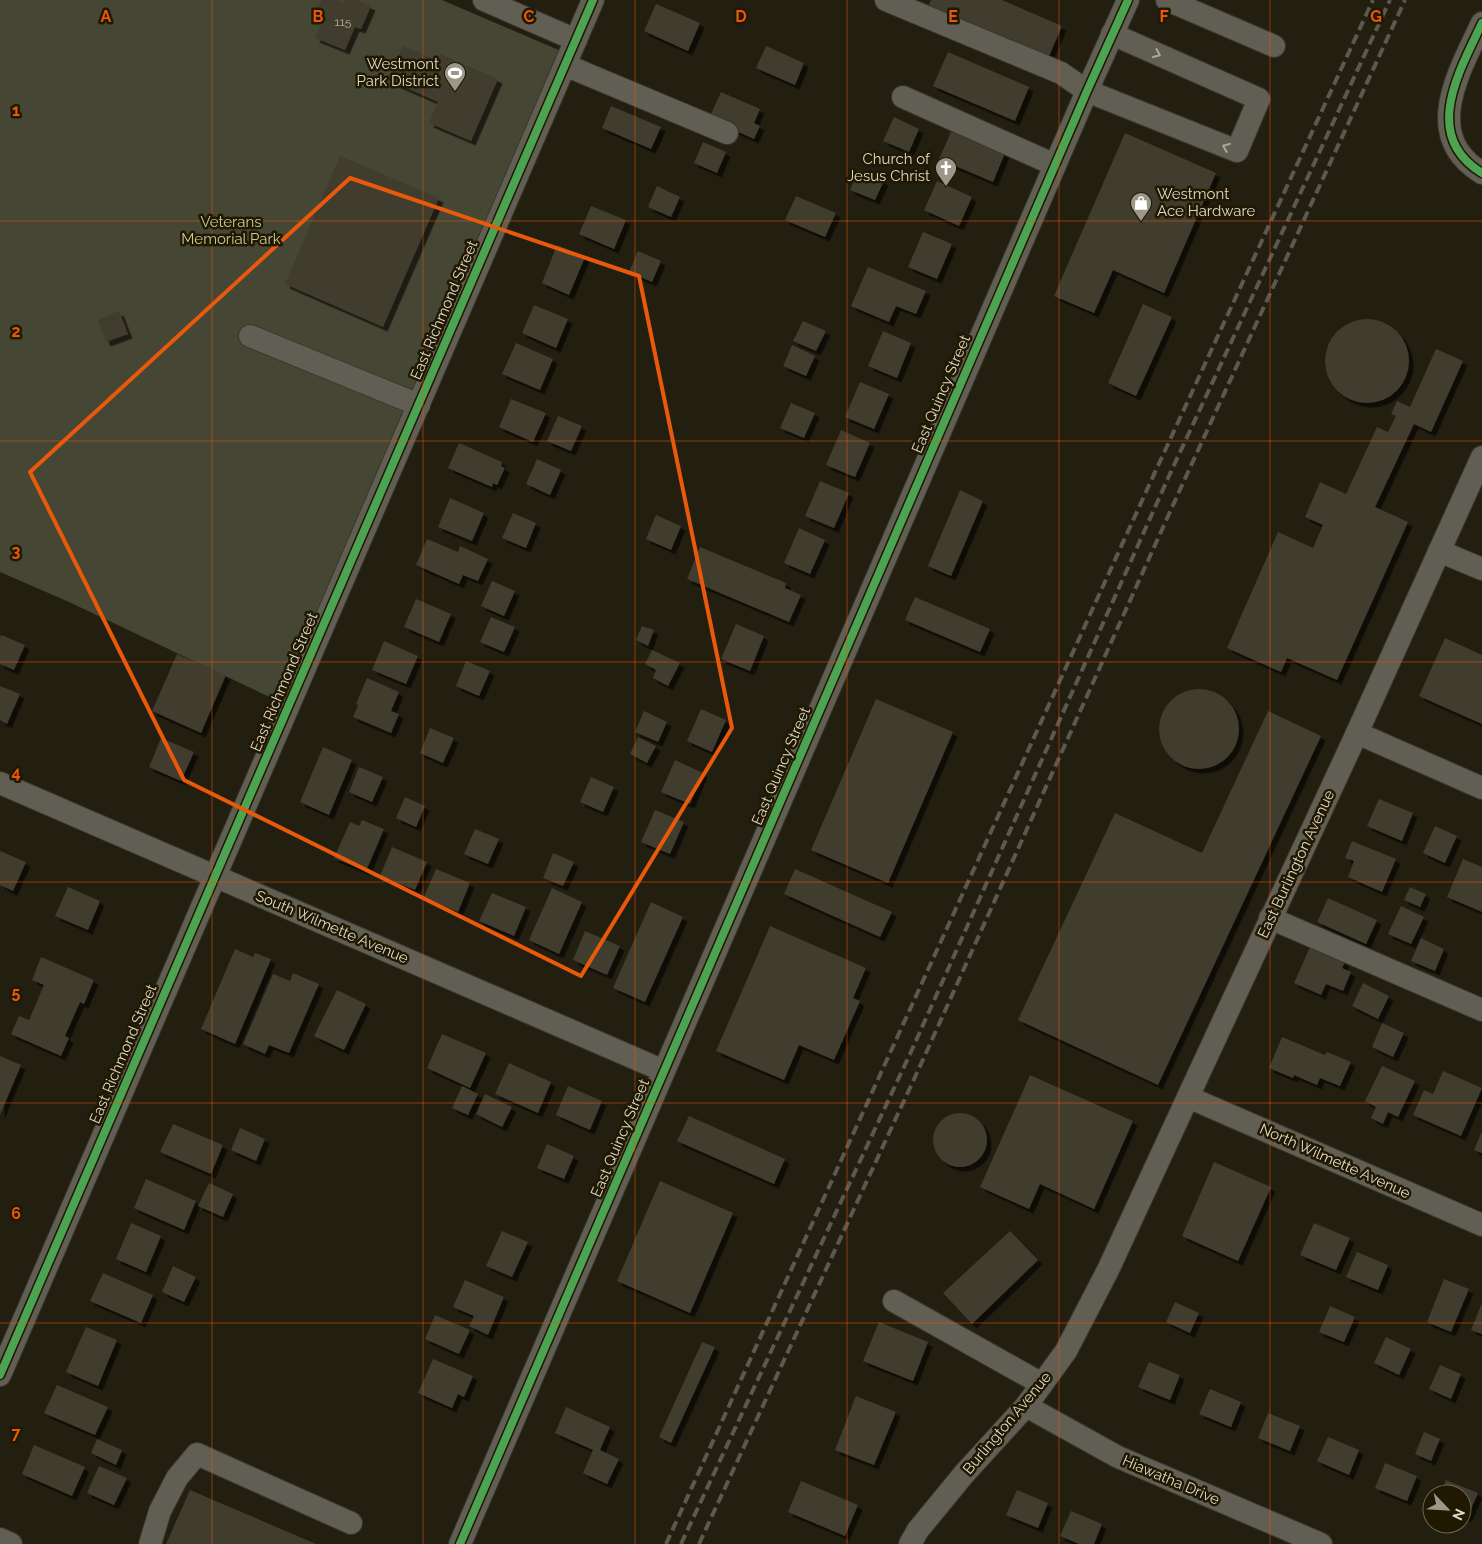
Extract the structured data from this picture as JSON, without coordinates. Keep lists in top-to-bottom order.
{
  "streets": {
    "street": [
      "East Richmond Street",
      "East Quincy Street",
      "East Burlington Avenue",
      "South Wilmette Avenue",
      "North Wilmette Avenue",
      "Burlington Avenue",
      "Hiawatha Drive"
    ]
  },
  "crossings": [
    ["East Richmond Street", "South Wilmette Avenue"],
    ["East Quincy Street", "South Wilmette Avenue"],
    ["East Burlington Avenue", "North Wilmette Avenue"],
    ["East Burlington Avenue", "Burlington Avenue"],
    ["Burlington Avenue", "Hiawatha Drive"]
  ],
  "parks": ["Veterans Memorial Park"],
  "places": {
    "sports": ["Westmont Park District"],
    "church": ["Church of Jesus Christ"],
    "shop": ["Westmont Ace Hardware"]
  },
  "house_numbers": ["115"],
  "north": "bottom right",
  "grid": {
    "columns": [
      "A",
      "B",
      "C",
      "D",
      "E",
      "F",
      "G"
    ],
    "rows": [
      "1",
      "2",
      "3",
      "4",
      "5",
      "6",
      "7"
    ]
  }
}
